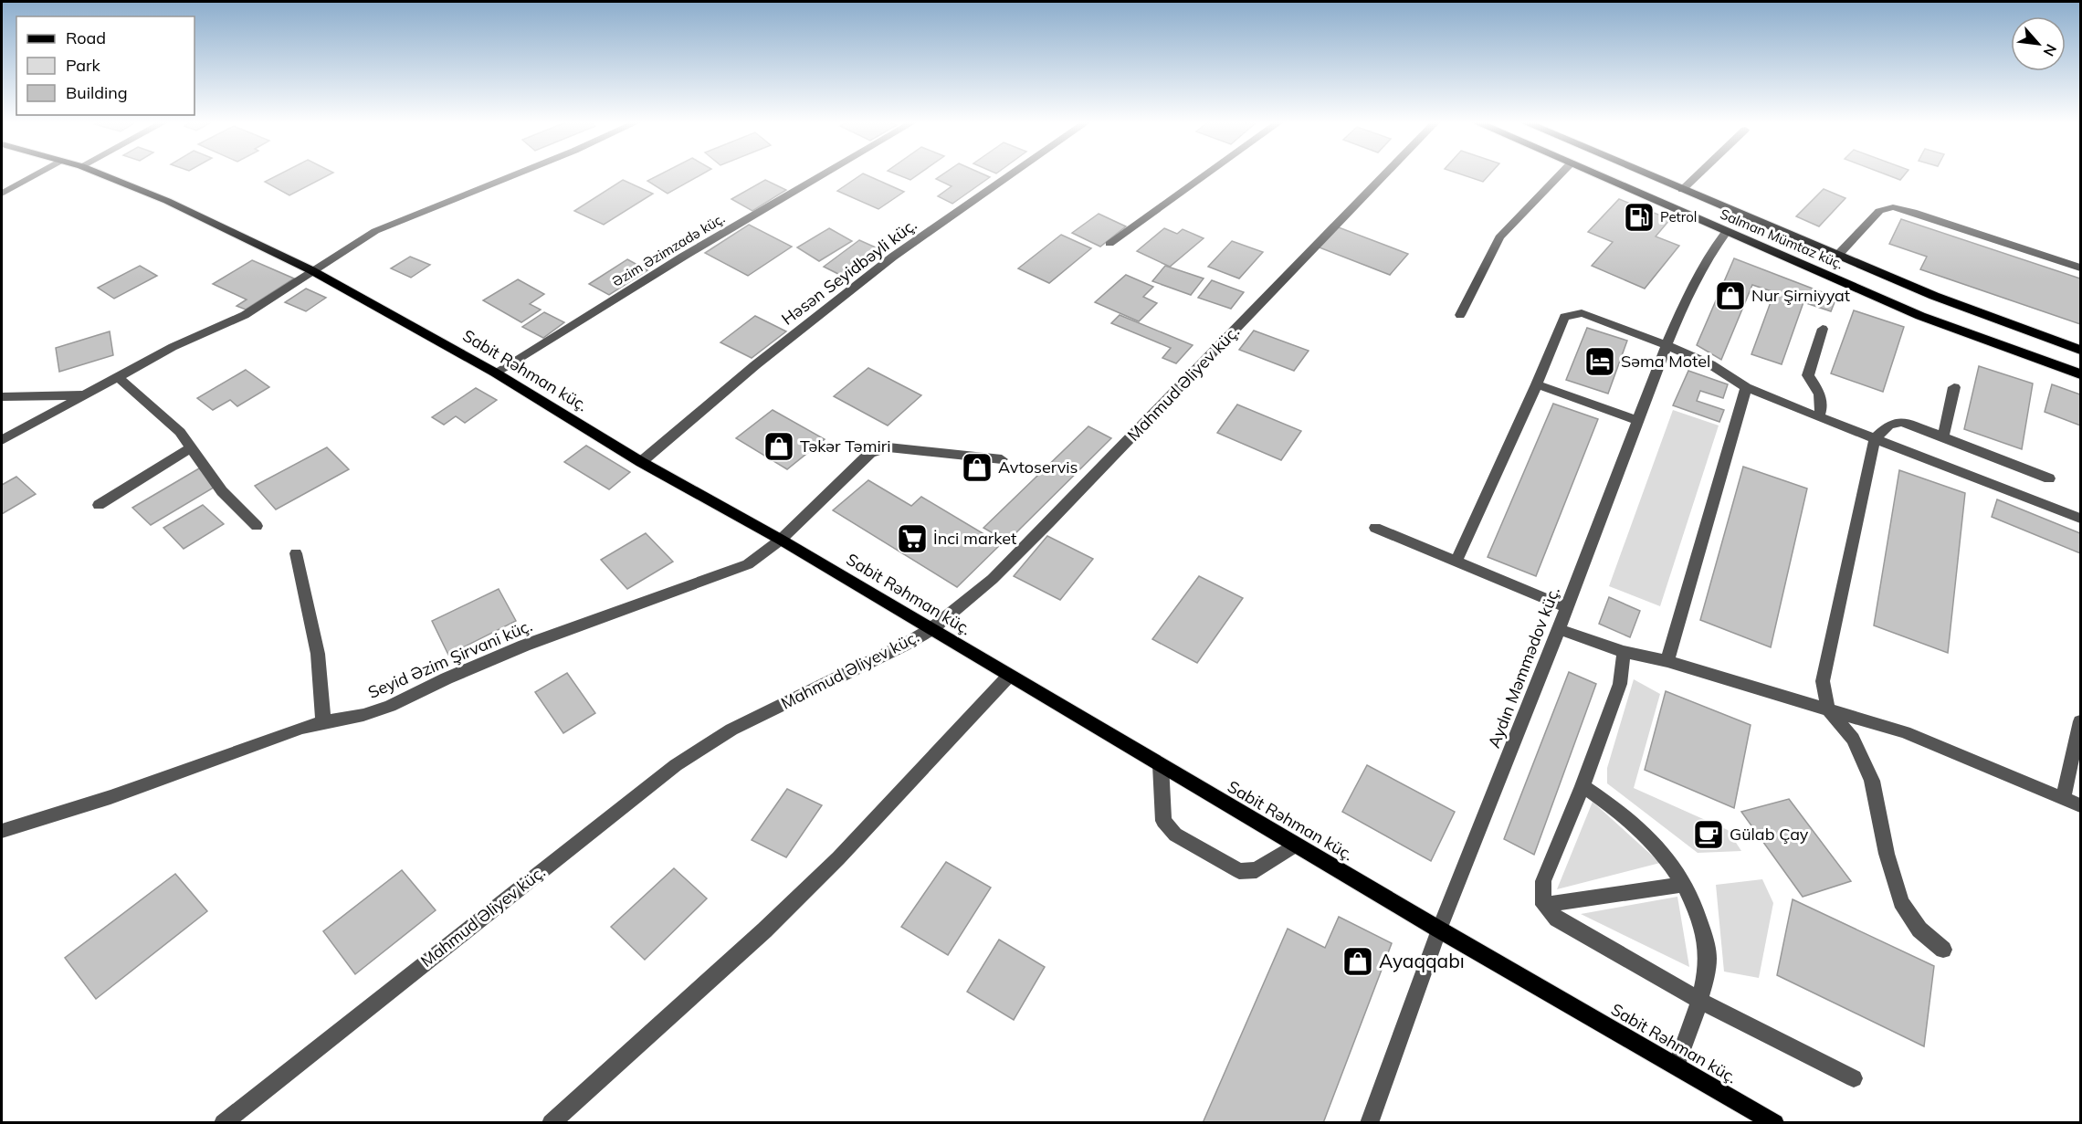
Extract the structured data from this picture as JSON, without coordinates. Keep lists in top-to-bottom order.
{
  "streets": {
    "highway": ["Salman Mümtaz küç."],
    "main road": ["Sabit Rəhman küç."],
    "street": [
      "Əzim Əzimzadə küç.",
      "Həsən Seyidbəyli küç.",
      "Mahmud Əliyev küç.",
      "Seyid Əzim Şirvani küç.",
      "Aydın Məmmədov küç."
    ]
  },
  "crossings": [
    ["Salman Mümtaz küç.", "Aydın Məmmədov küç."],
    ["Əzim Əzimzadə küç.", "Sabit Rəhman küç."],
    ["Həsən Seyidbəyli küç.", "Sabit Rəhman küç."],
    ["Sabit Rəhman küç.", "Mahmud Əliyev küç."],
    ["Sabit Rəhman küç.", "Seyid Əzim Şirvani küç."],
    ["Sabit Rəhman küç.", "Aydın Məmmədov küç."]
  ],
  "places": {
    "fuel station": ["Petrol"],
    "shop": [
      "Nur Şirniyyat",
      "Təkər Təmiri",
      "Avtoservis",
      "Ayaqqabı"
    ],
    "hotel": ["Səma Motel"],
    "supermarket": ["İnci market"],
    "cafe": ["Gülab Çay"]
  },
  "legend": ["Road", "Park", "Building"],
  "north": "bottom right"
}
